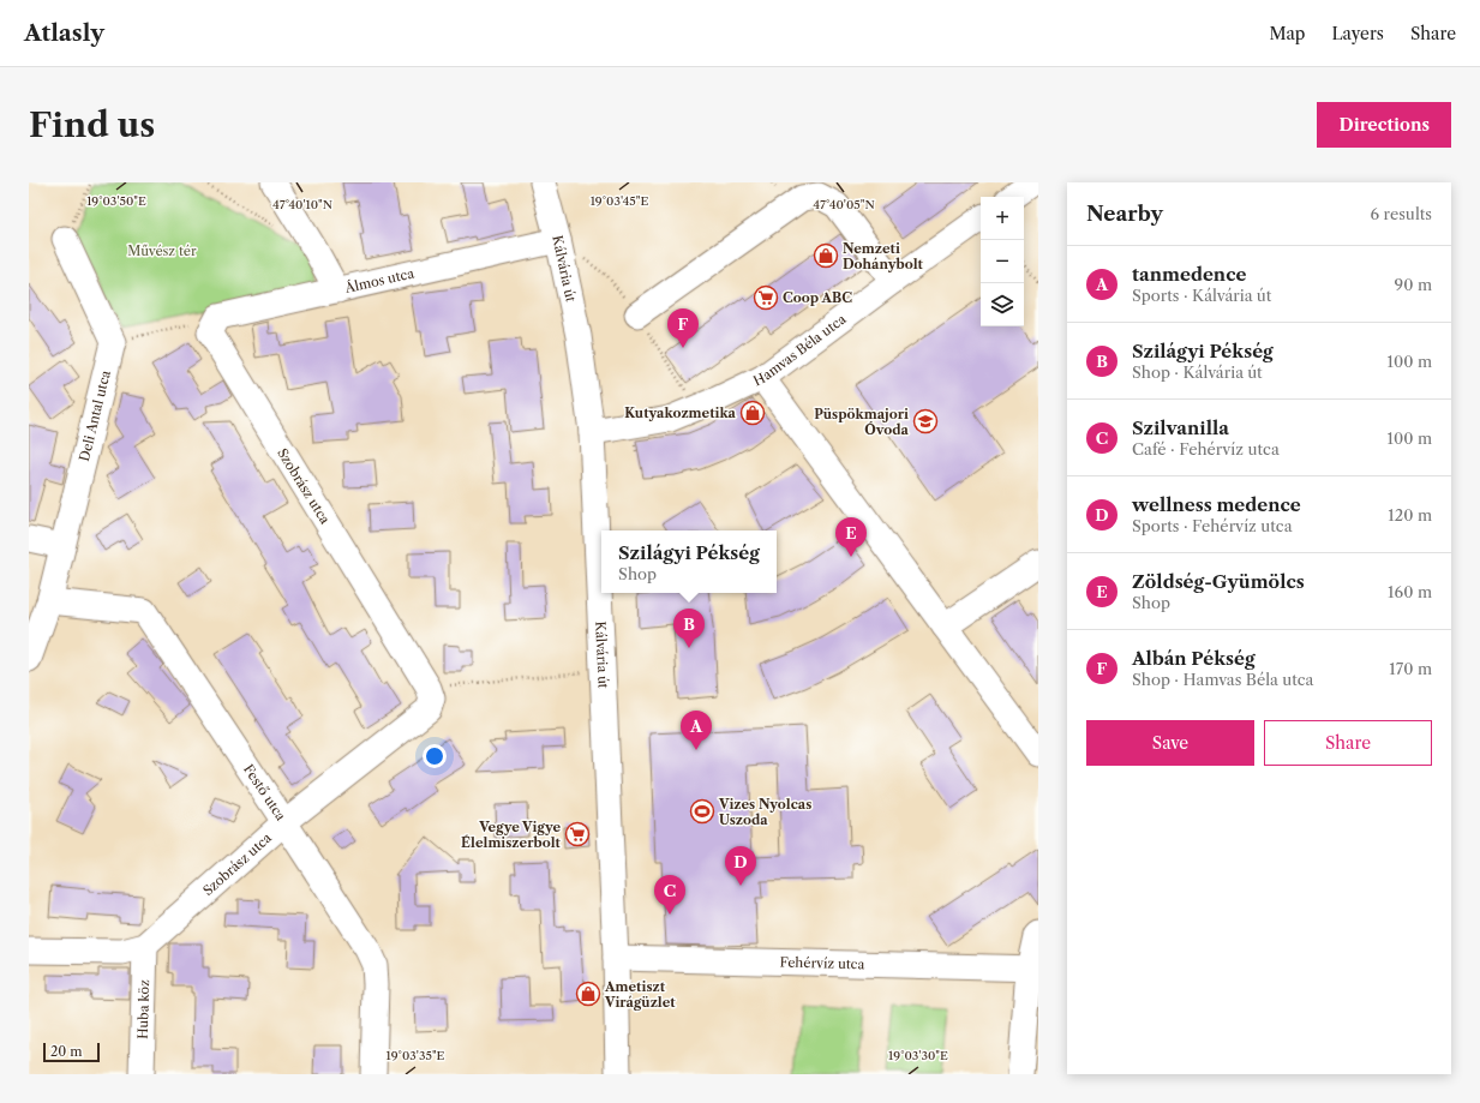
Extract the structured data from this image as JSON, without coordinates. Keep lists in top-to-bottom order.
{
  "streets": {
    "street": [
      "Kálvária út",
      "Álmos utca",
      "Hamvas Béla utca",
      "Deli Antal utca",
      "Szobrász utca",
      "Festő utca",
      "Fehérvíz utca",
      "Huba köz"
    ]
  },
  "crossings": [
    ["Kálvária út", "Álmos utca"],
    ["Kálvária út", "Hamvas Béla utca"],
    ["Kálvária út", "Fehérvíz utca"],
    ["Álmos utca", "Szobrász utca"],
    ["Deli Antal utca", "Festő utca"],
    ["Szobrász utca", "Festő utca"],
    ["Szobrász utca", "Huba köz"]
  ],
  "parks": ["Művész tér"],
  "places": {
    "shop": ["Nemzeti Dohánybolt", "Kutyakozmetika", "Ametiszt Virágüzlet"],
    "supermarket": ["Coop ABC", "Vegye Vigye Élelmiszerbolt"],
    "school or university": ["Püspökmajori Óvoda"],
    "sports": ["Vizes Nyolcas Uszoda"]
  },
  "scale_bar": "20 m",
  "page": {
    "header": "Atlasly",
    "nav": ["Map", "Layers", "Share"],
    "buttons": [
      "Directions",
      ["Save", "Share"]
    ],
    "title": "Find us",
    "heading": ["Nearby", "6 results"],
    "map_buttons": ["+", "−"],
    "list": [
      {
        "mark": "A",
        "name": "tanmedence",
        "note": "Sports · Kálvária út",
        "value": "90 m"
      },
      {
        "mark": "B",
        "name": "Szilágyi Pékség",
        "note": "Shop · Kálvária út",
        "value": "100 m"
      },
      {
        "mark": "C",
        "name": "Szilvanilla",
        "note": "Café · Fehérvíz utca",
        "value": "100 m"
      },
      {
        "mark": "D",
        "name": "wellness medence",
        "note": "Sports · Fehérvíz utca",
        "value": "120 m"
      },
      {
        "mark": "E",
        "name": "Zöldség-Gyümölcs",
        "note": "Shop",
        "value": "160 m"
      },
      {
        "mark": "F",
        "name": "Albán Pékség",
        "note": "Shop · Hamvas Béla utca",
        "value": "170 m"
      }
    ],
    "pins": [
      "F",
      "E",
      "B",
      "A",
      "D",
      "C"
    ],
    "popup": ["Szilágyi Pékség", "Shop"],
    "scale": "20 m"
  },
  "coordinates": [
    "19°03'50\"E",
    "19°03'45\"E",
    "47°40'10\"N",
    "47°40'05\"N",
    "19°03'35\"E",
    "19°03'30\"E"
  ]
}
